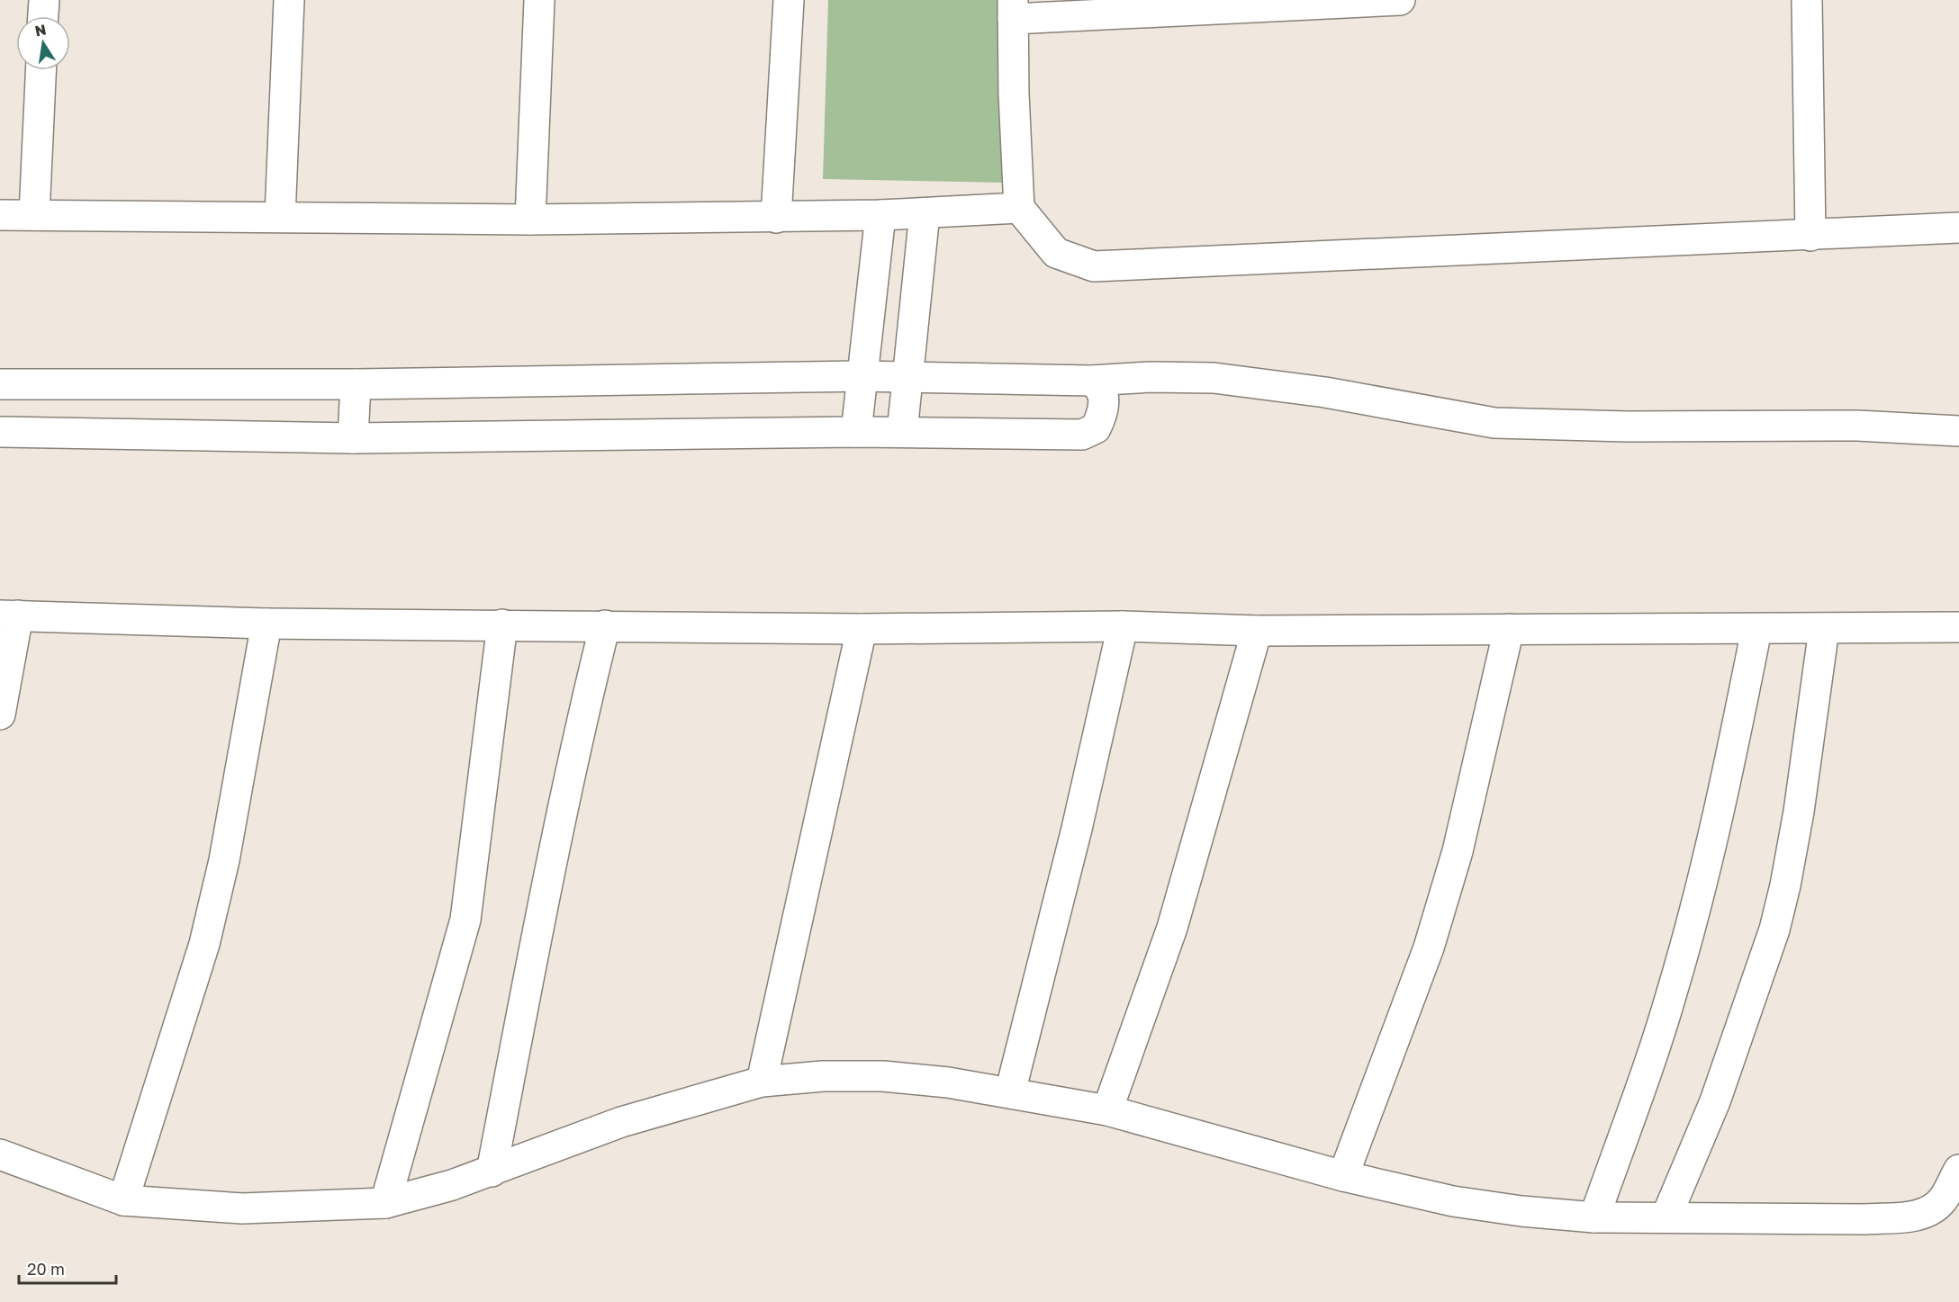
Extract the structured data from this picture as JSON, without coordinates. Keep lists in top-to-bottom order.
{
  "scale_bar": "20 m",
  "north": "top"
}
